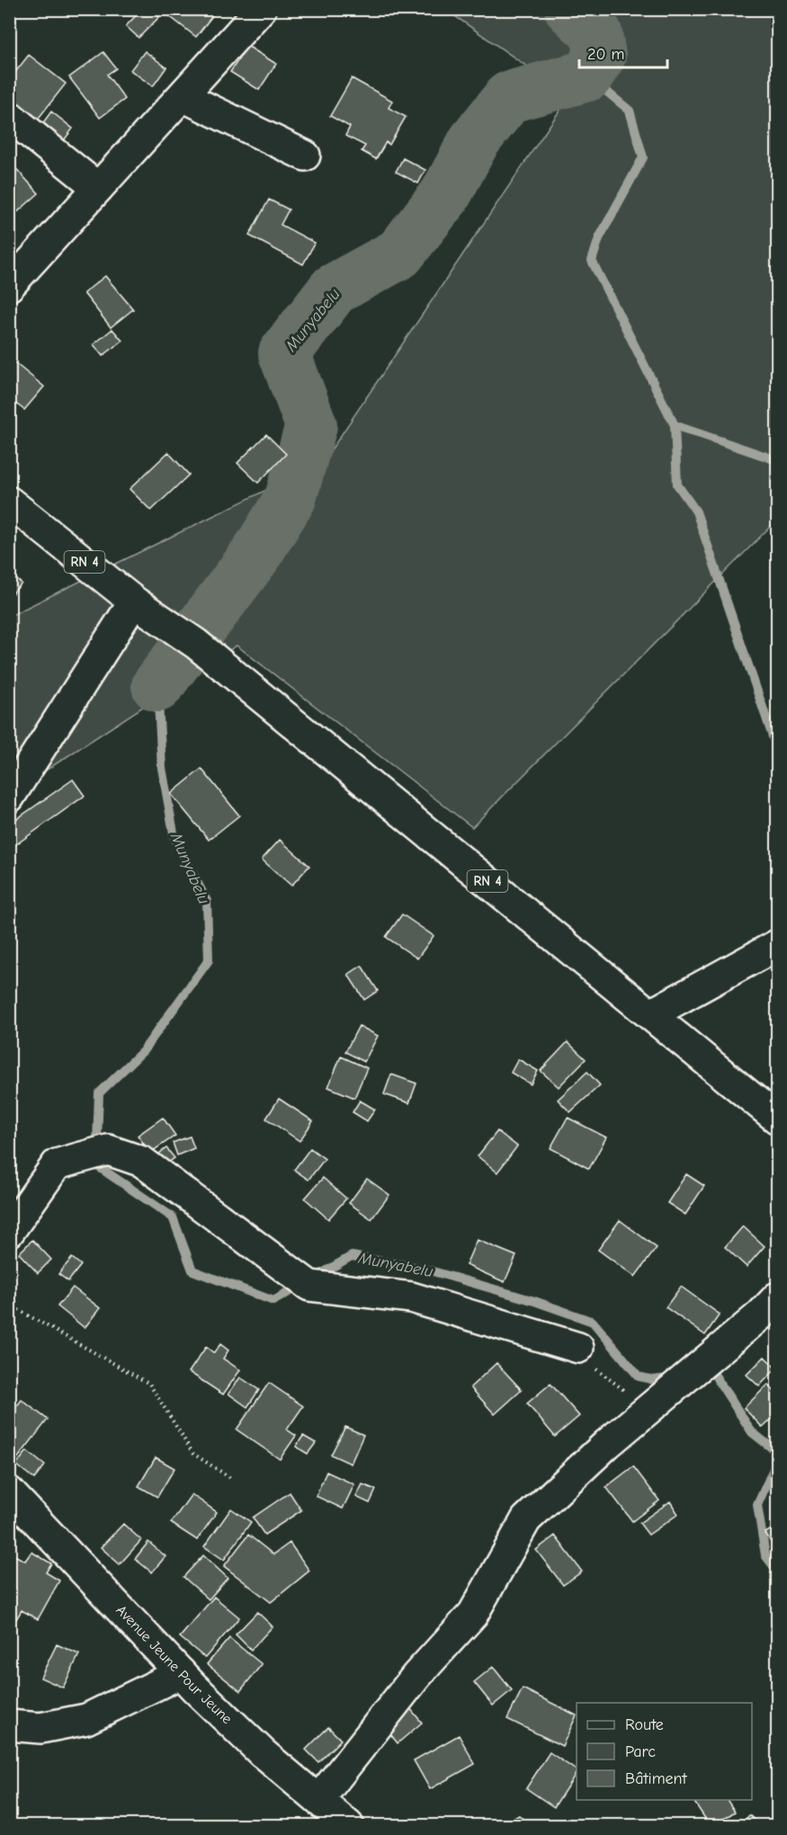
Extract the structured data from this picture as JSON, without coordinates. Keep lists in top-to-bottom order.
{
  "streets": {
    "main road": ["RN 4", "Avenue Jeune Pour Jeune"]
  },
  "water": ["Munyabelu"],
  "legend": ["Route", "Parc", "Bâtiment"],
  "scale_bar": "20 m"
}
